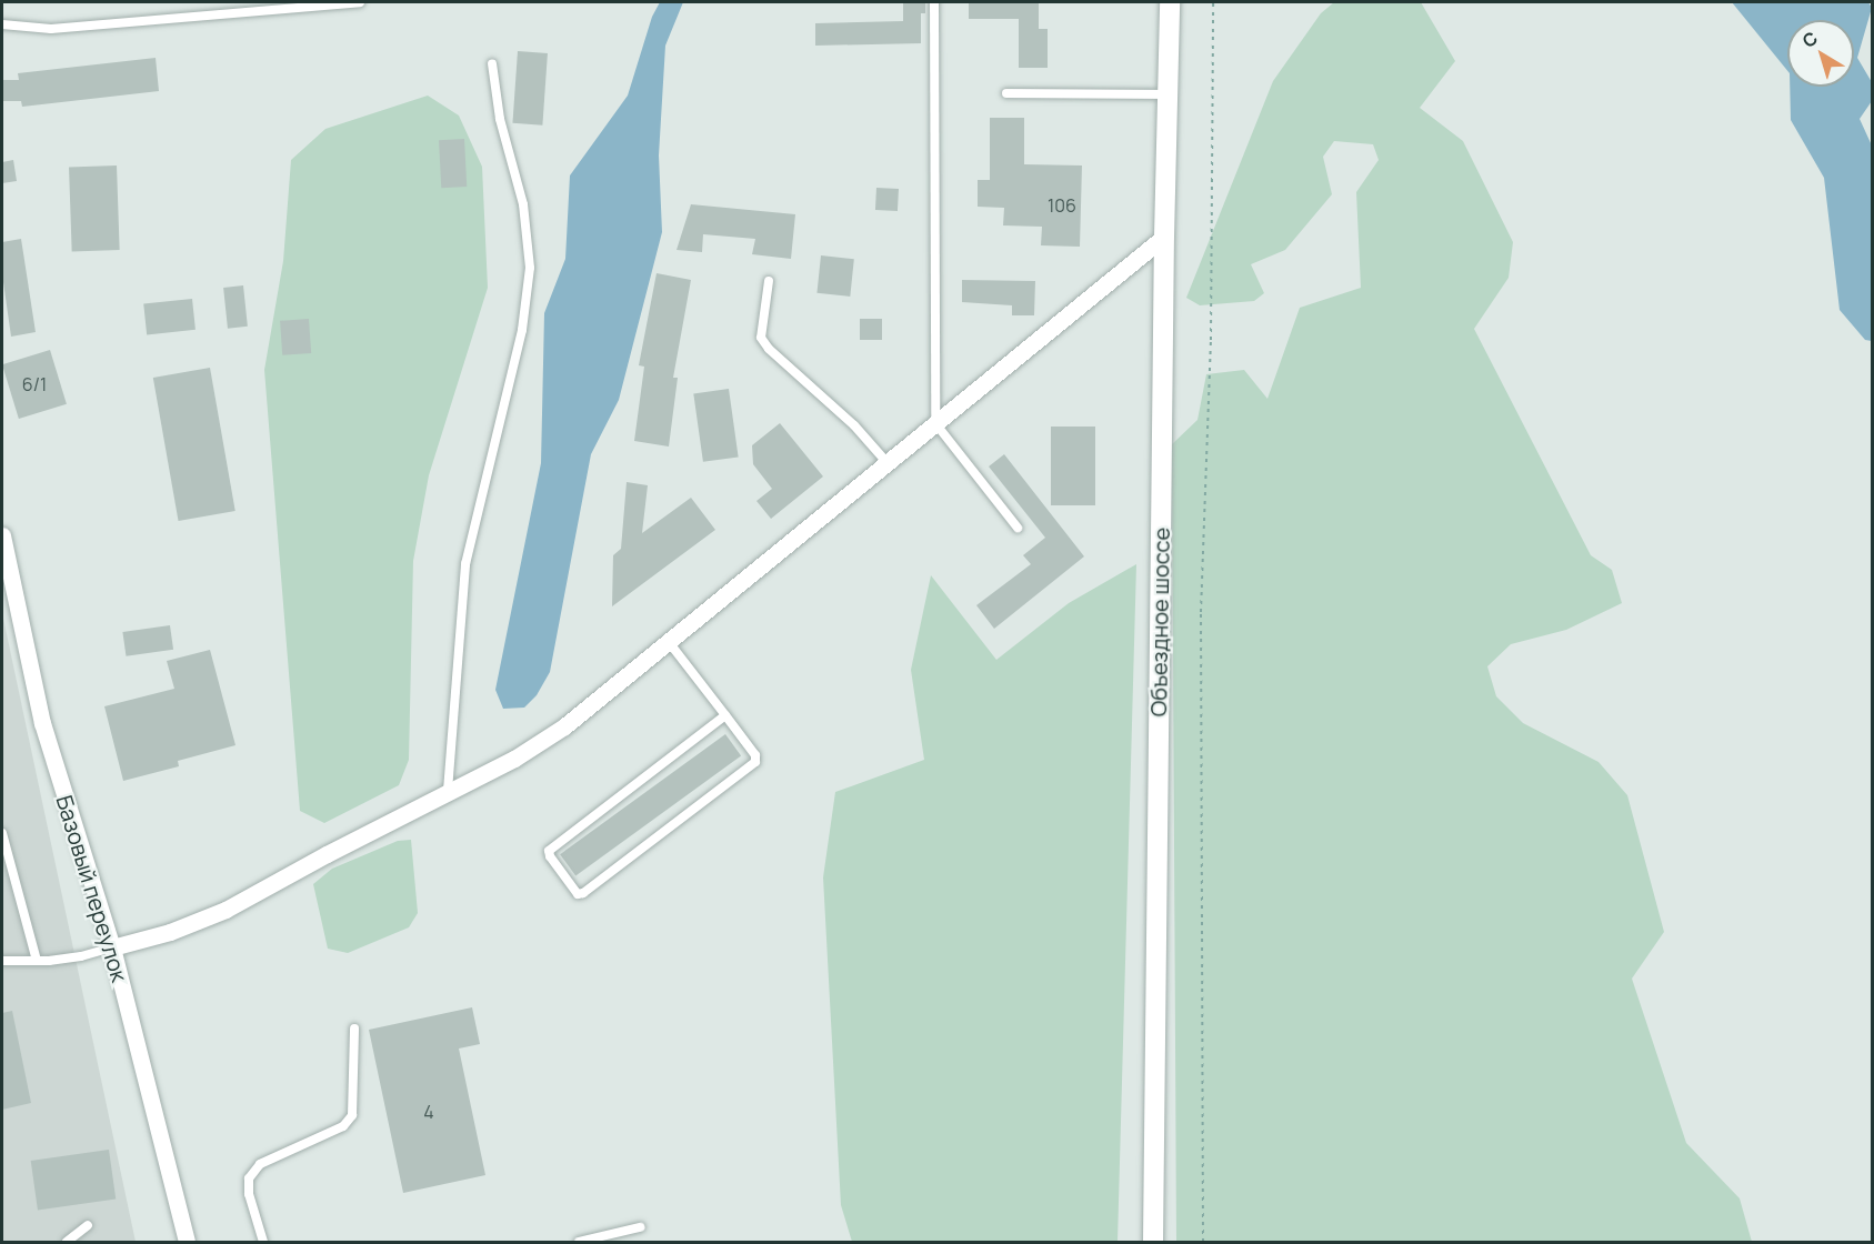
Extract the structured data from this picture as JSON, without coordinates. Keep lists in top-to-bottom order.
{
  "streets": {
    "main road": ["Объездное шоссе"],
    "street": ["Базовый переулок"]
  },
  "house_numbers": ["106", "6/1", "4"],
  "north": "top left"
}
